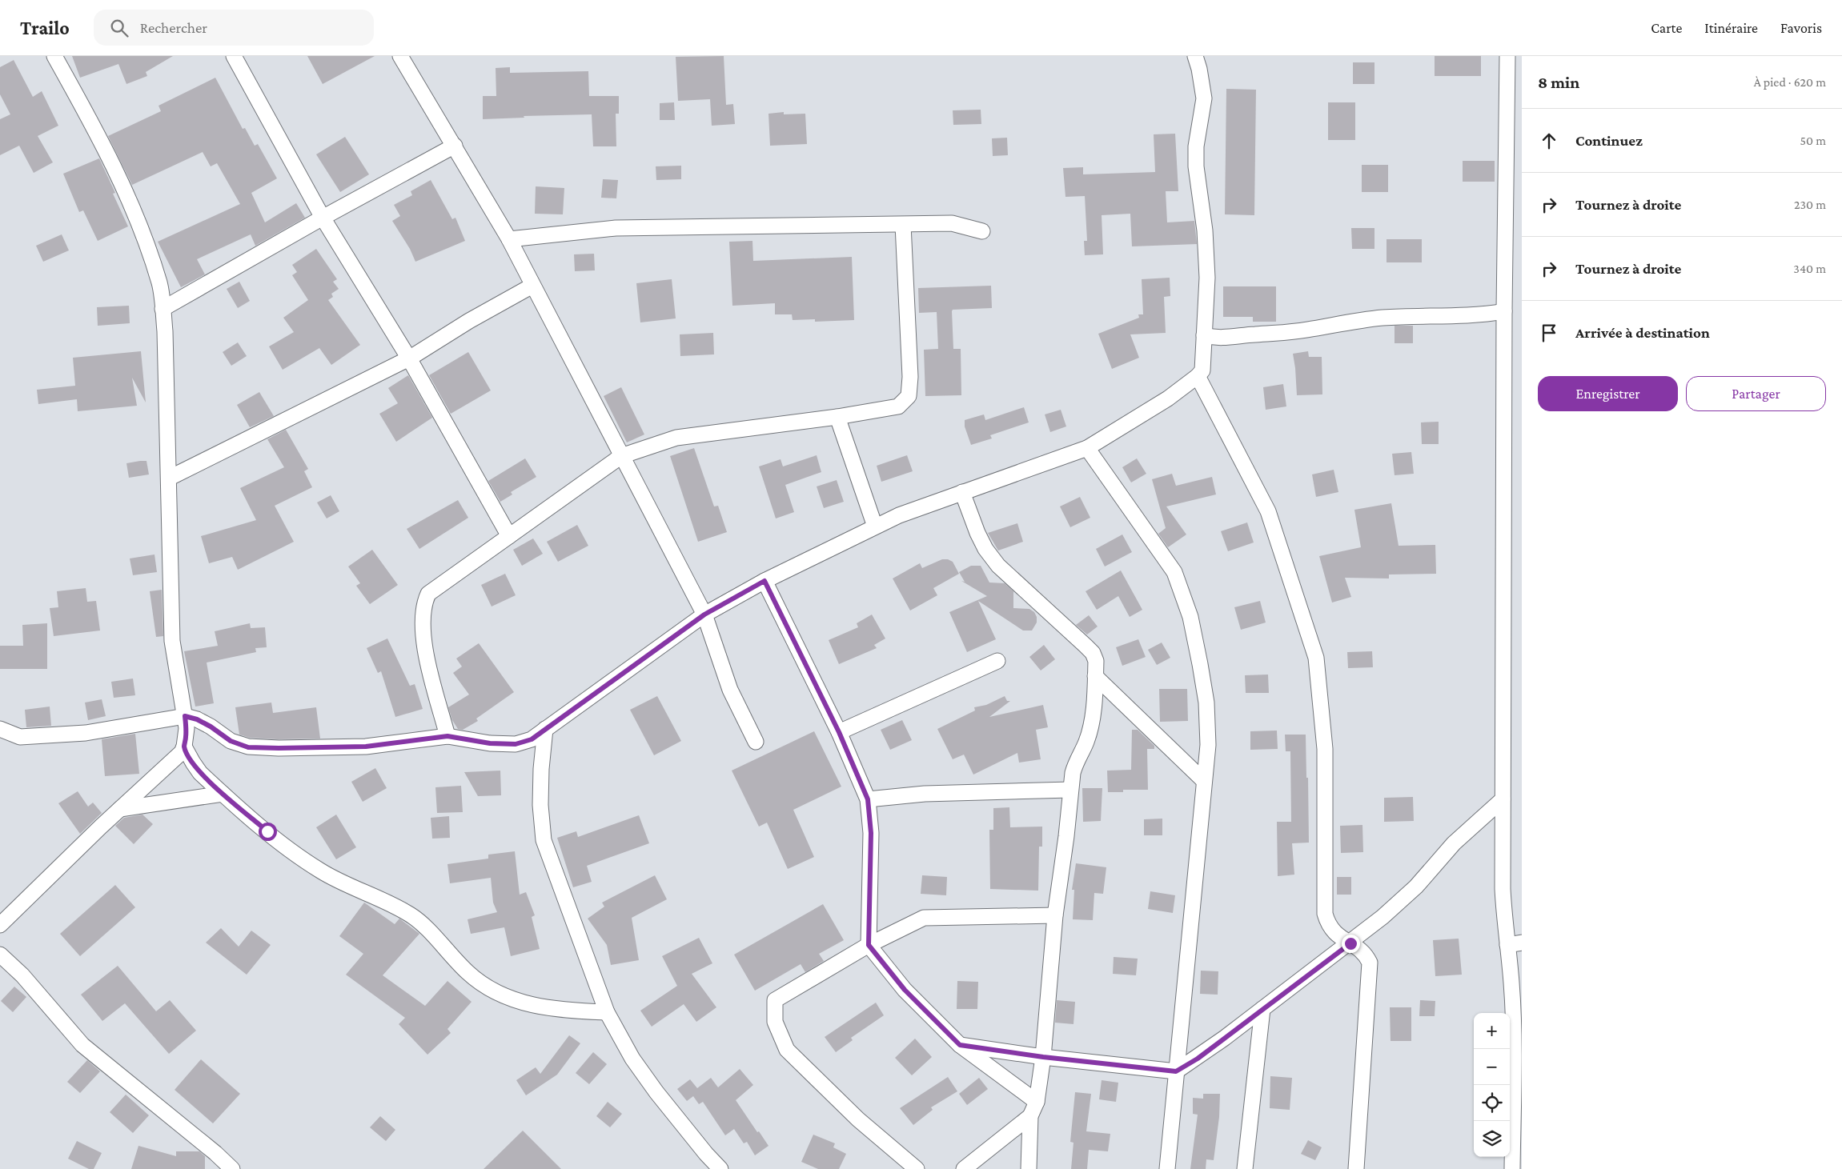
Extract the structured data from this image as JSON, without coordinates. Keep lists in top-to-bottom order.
{
  "page": {
    "header": "Trailo",
    "search": "Rechercher",
    "nav": ["Carte", "Itinéraire", "Favoris"],
    "heading": ["8 min", "À pied · 620 m"],
    "list": [
      ["Continuez", "50 m"],
      ["Tournez à droite", "230 m"],
      ["Tournez à droite", "340 m"],
      "Arrivée à destination"
    ],
    "buttons": ["Enregistrer", "Partager"],
    "map_buttons": ["+", "−"]
  }
}
